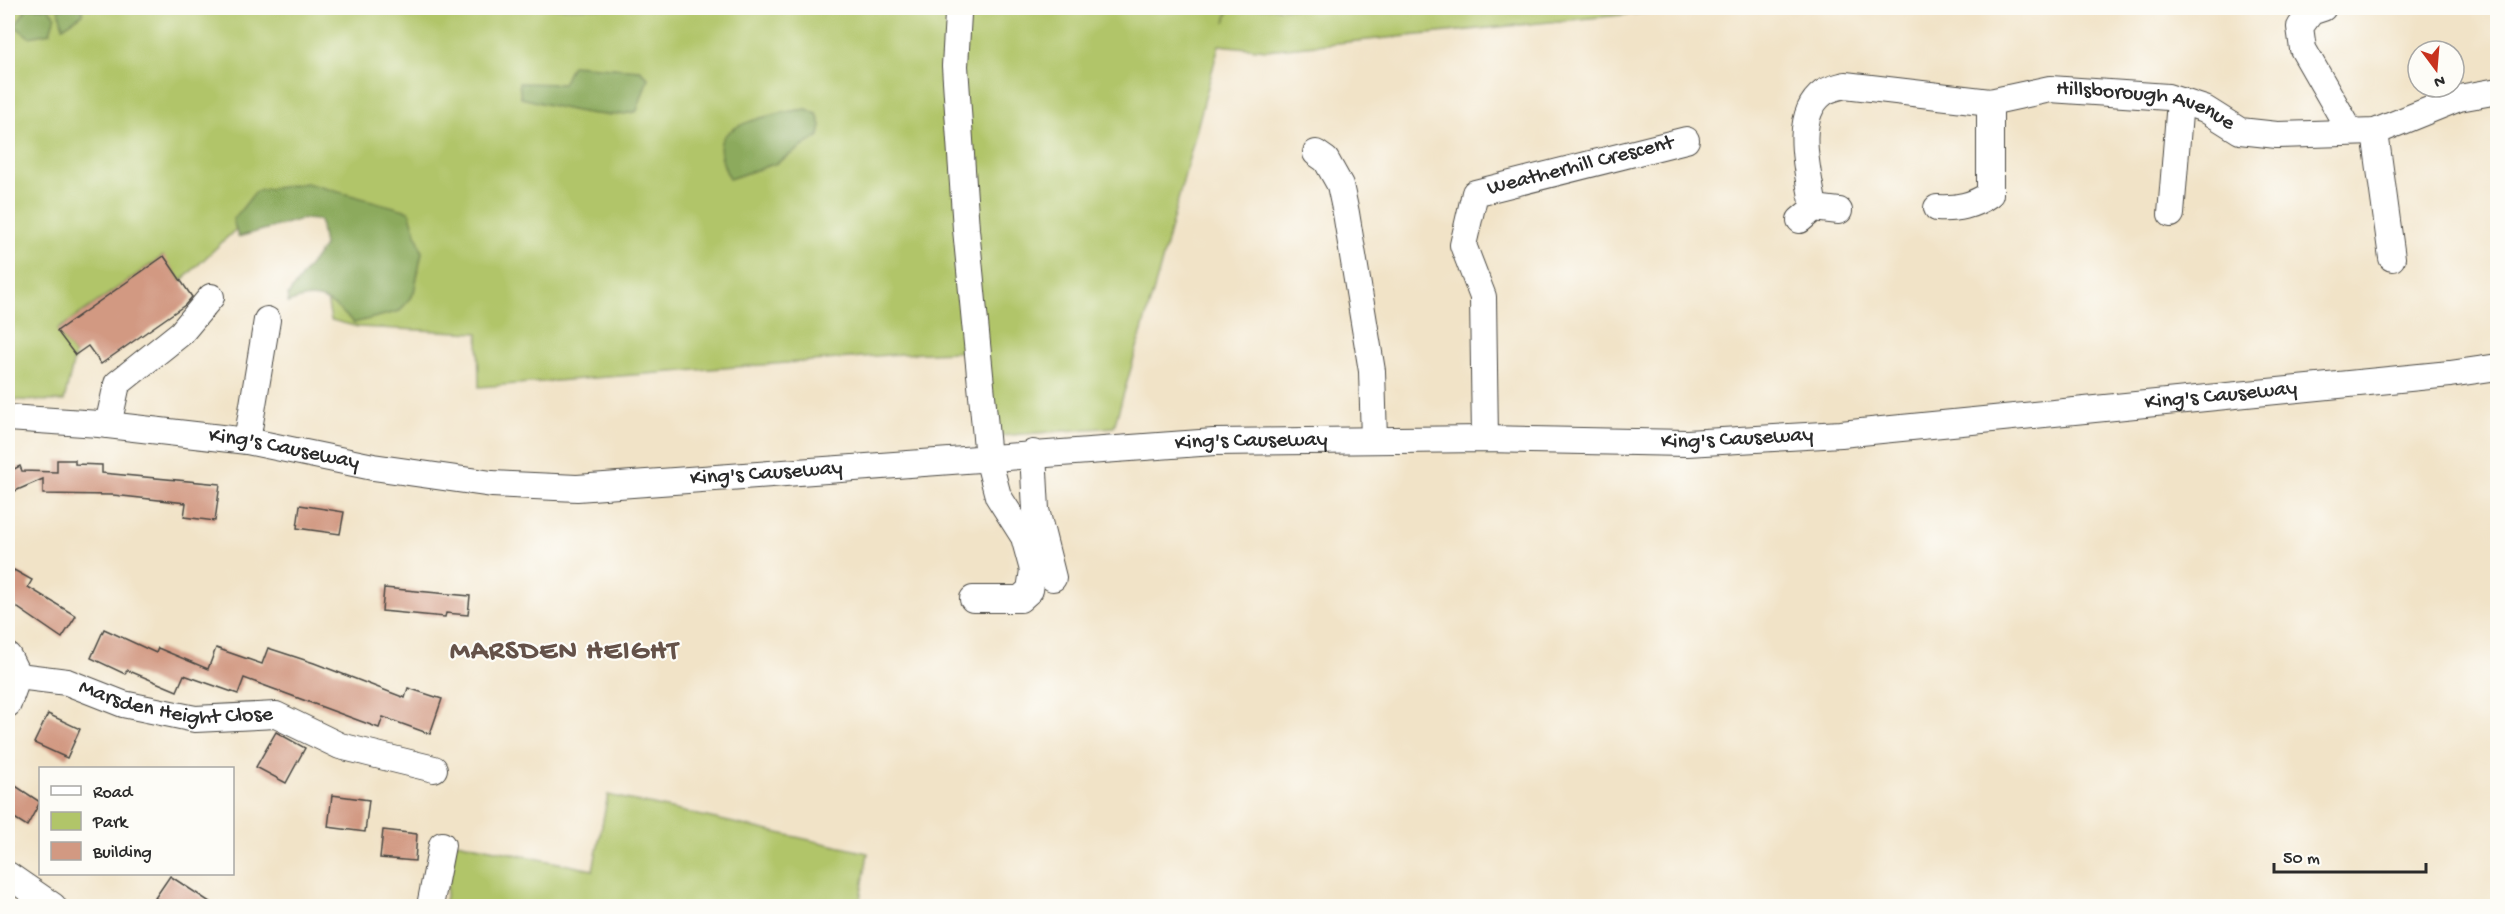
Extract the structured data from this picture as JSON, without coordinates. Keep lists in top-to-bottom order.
{
  "streets": {
    "street": [
      "Hillsborough Avenue",
      "Weatherhill Crescent",
      "King's Causeway",
      "Marsden Height Close"
    ]
  },
  "crossings": [
    ["Weatherhill Crescent", "King's Causeway"]
  ],
  "districts": ["MARSDEN HEIGHT"],
  "legend": ["Road", "Park", "Building"],
  "scale_bar": "50 m",
  "north": "bottom"
}
